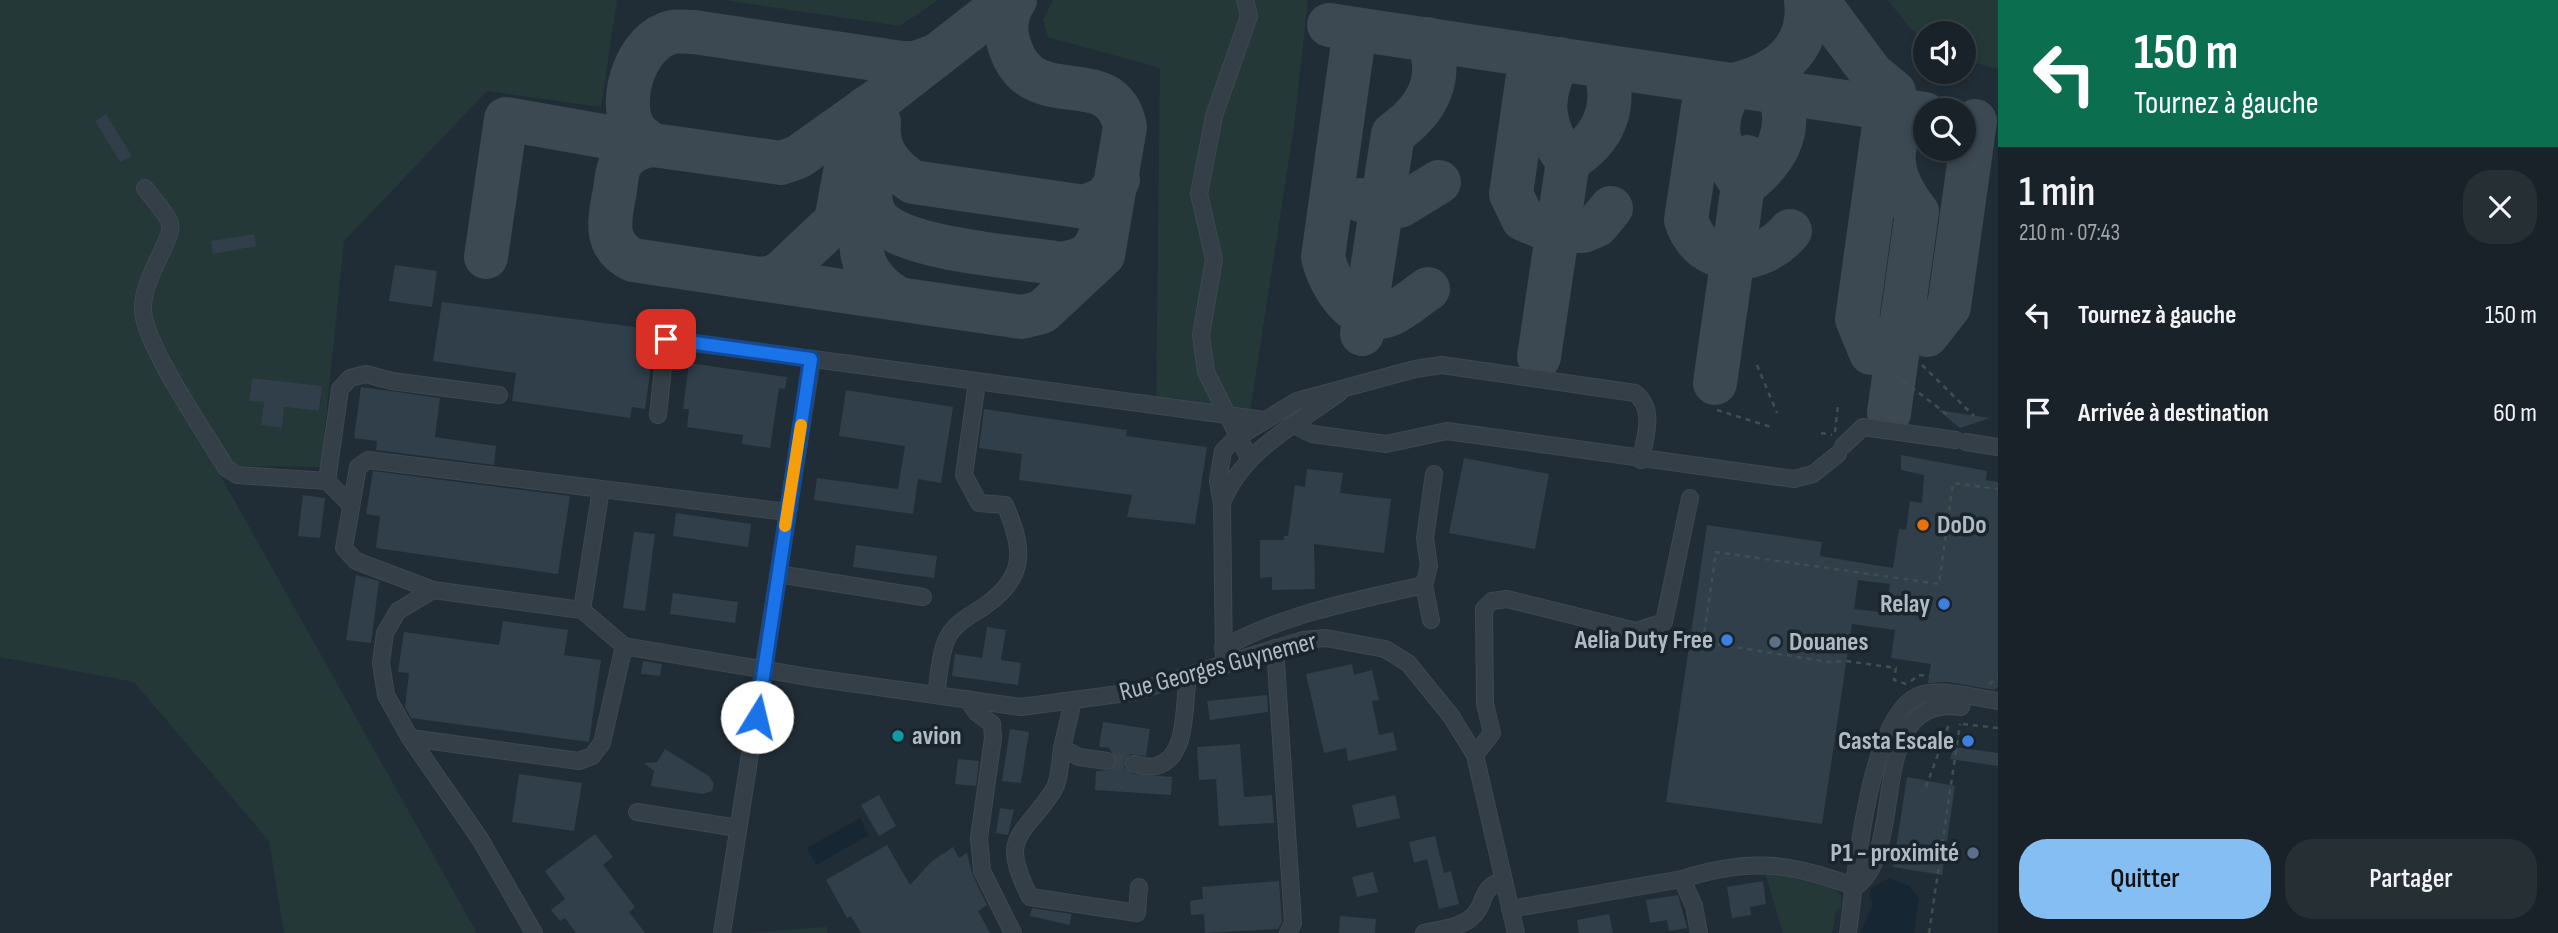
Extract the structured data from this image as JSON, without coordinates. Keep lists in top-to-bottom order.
{
  "streets": {
    "street": ["Rue Georges Guynemer"]
  },
  "places": [
    "DoDo",
    "Relay",
    "Aelia Duty Free",
    "Douanes",
    "avion",
    "Casta Escale",
    "P1 - proximité"
  ],
  "page": {
    "turn": ["150 m", "Tournez à gauche"],
    "heading": ["1 min", "210 m · 07:43"],
    "list": [
      {
        "name": "Tournez à gauche",
        "value": "150 m"
      },
      {
        "name": "Arrivée à destination",
        "value": "60 m"
      }
    ],
    "buttons": ["Quitter", "Partager"]
  }
}
